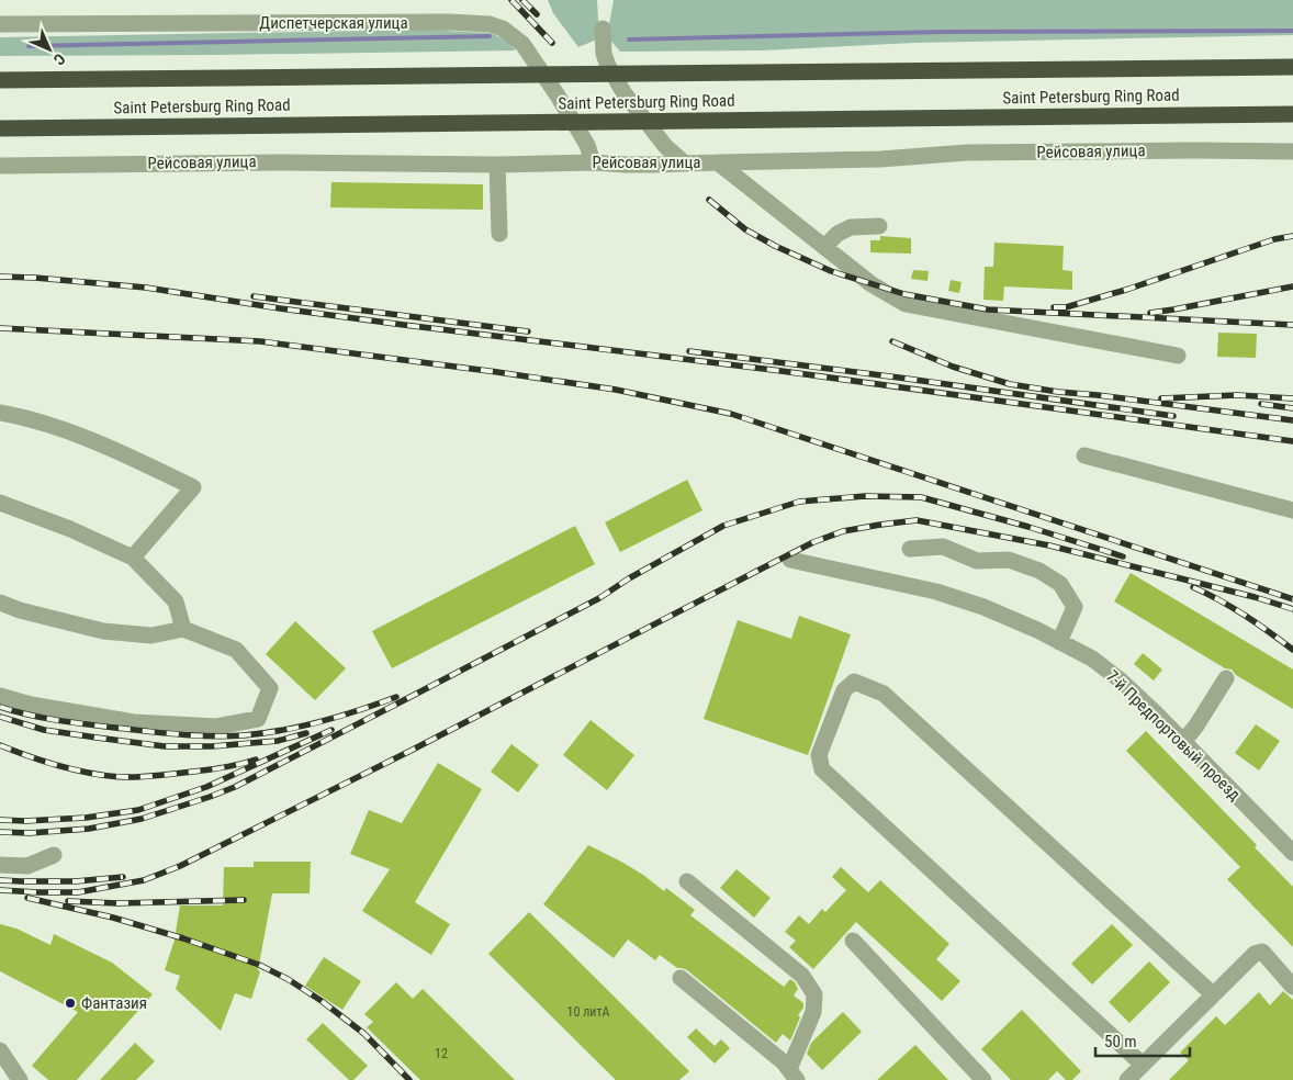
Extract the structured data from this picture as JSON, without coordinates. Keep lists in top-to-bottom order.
{
  "streets": {
    "highway": ["Saint Petersburg Ring Road"],
    "street": ["Диспетчерская улица", "Рейсовая улица", "7-й Предпортовый проезд"]
  },
  "crossings": [
    ["Диспетчерская улица", "Рейсовая улица"]
  ],
  "places": ["Фантазия"],
  "house_numbers": ["10 литА", "12"],
  "scale_bar": "50 m",
  "north": "bottom right"
}
